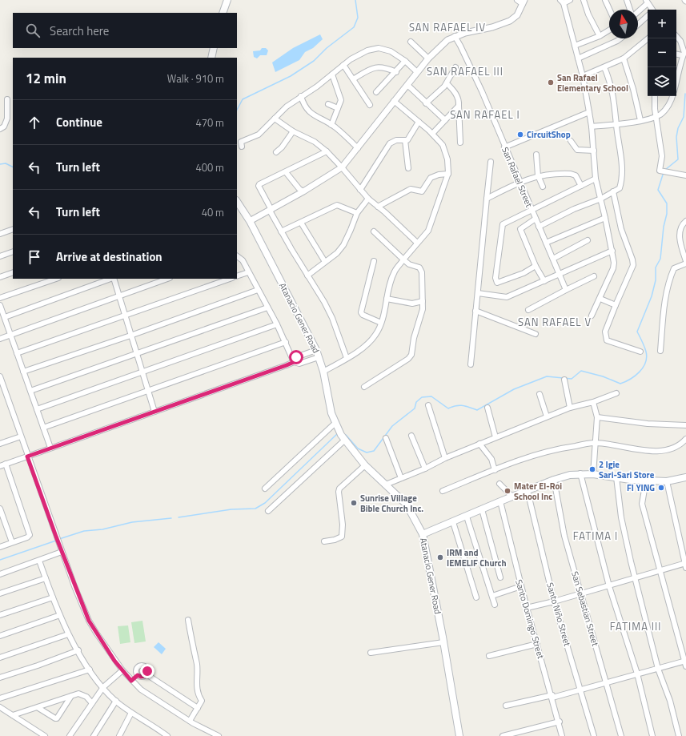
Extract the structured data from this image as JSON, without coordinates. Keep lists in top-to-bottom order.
{
  "streets": {
    "main road": ["Atanacio Gener Road"],
    "street": [
      "San Rafael Street",
      "San Sebastian Street",
      "Santo Niño Street",
      "Santo Domingo Street"
    ]
  },
  "districts": [
    "SAN RAFAEL IV",
    "SAN RAFAEL III",
    "SAN RAFAEL I",
    "SAN RAFAEL V",
    "FATIMA I",
    "FATIMA III"
  ],
  "places": [
    "San Rafael Elementary School",
    "CircuitShop",
    "2 Igie Sari-Sari Store",
    "FI YING",
    "Mater El-Roi School Inc",
    "Sunrise Village Bible Church Inc.",
    "IRM and IEMELIF Church"
  ],
  "north": "top",
  "page": {
    "map_buttons": ["+", "−"],
    "search": "Search here",
    "heading": ["12 min", "Walk · 910 m"],
    "list": [
      ["Continue", "470 m"],
      ["Turn left", "400 m"],
      ["Turn left", "40 m"],
      "Arrive at destination"
    ]
  }
}
